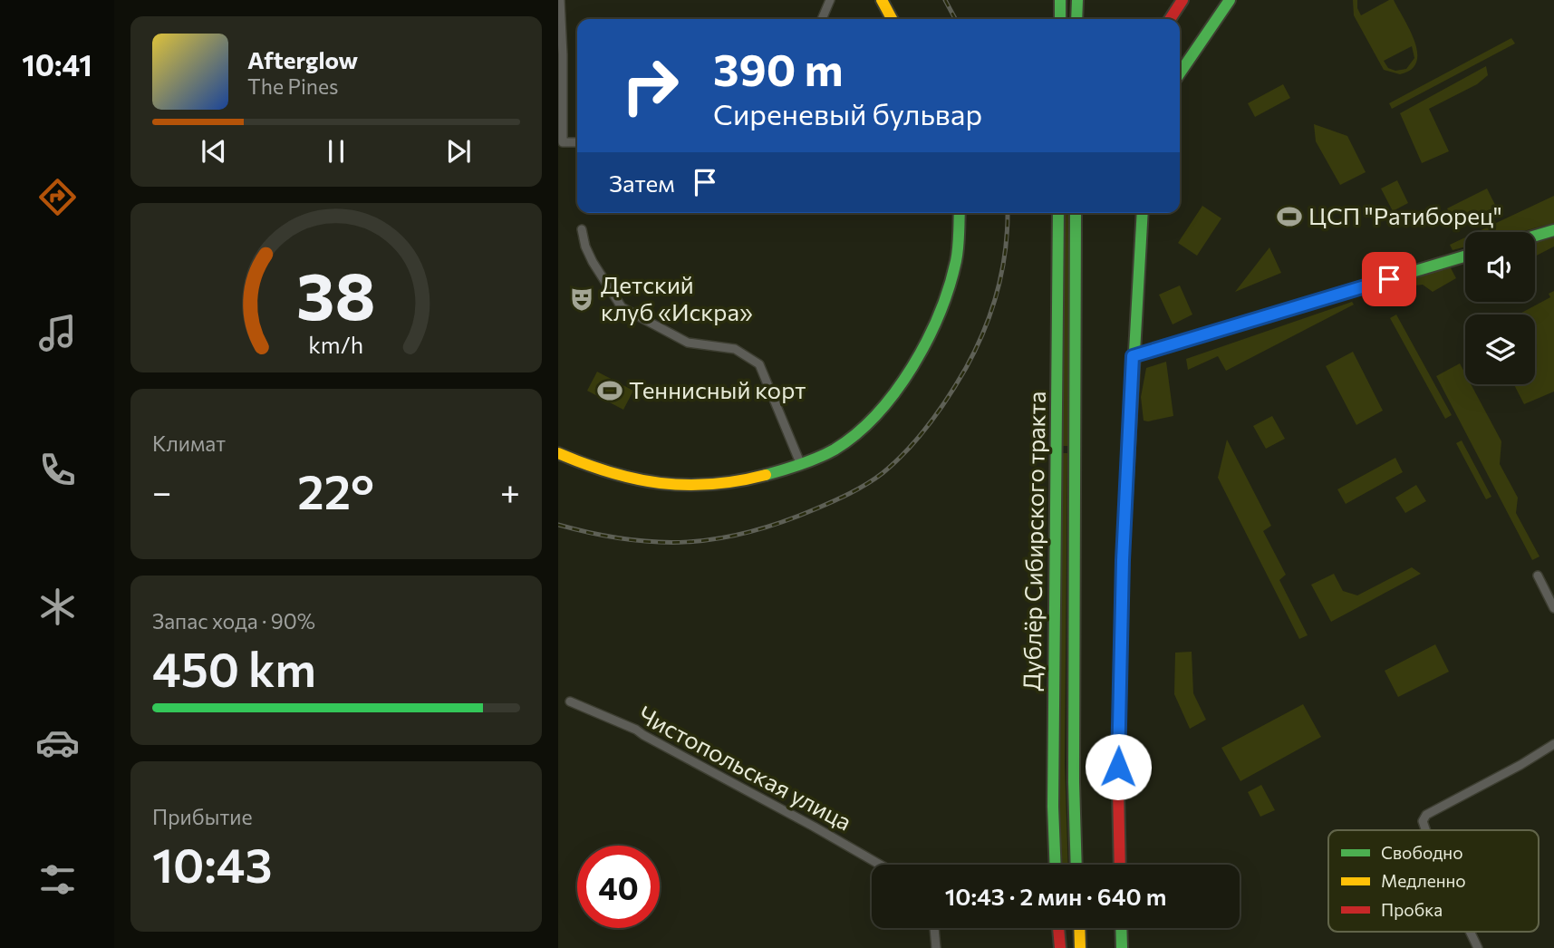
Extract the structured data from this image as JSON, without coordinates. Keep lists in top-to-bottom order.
{
  "streets": {
    "street": ["Дублёр Сибирского тракта", "Чистопольская улица"]
  },
  "places": {
    "sports": ["ЦСП \"Ратиборец\"", "Теннисный корт"],
    "theatre": ["Детский клуб «Искра»"]
  },
  "legend": ["Свободно", "Медленно", "Пробка"],
  "page": {
    "tabs": "10:41",
    "turn": ["390 m", "Сиреневый бульвар"],
    "song": ["Afterglow", "The Pines"],
    "then": "Затем",
    "tile": [
      "Климат",
      ["Запас хода · 90%", "450 km"],
      ["Прибытие", "10:43"]
    ],
    "heat": ["−", "22°", "+"],
    "limit": "40",
    "trip": "10:43 · 2 мин · 640 m",
    "gauge": ["38", "km/h"]
  }
}
